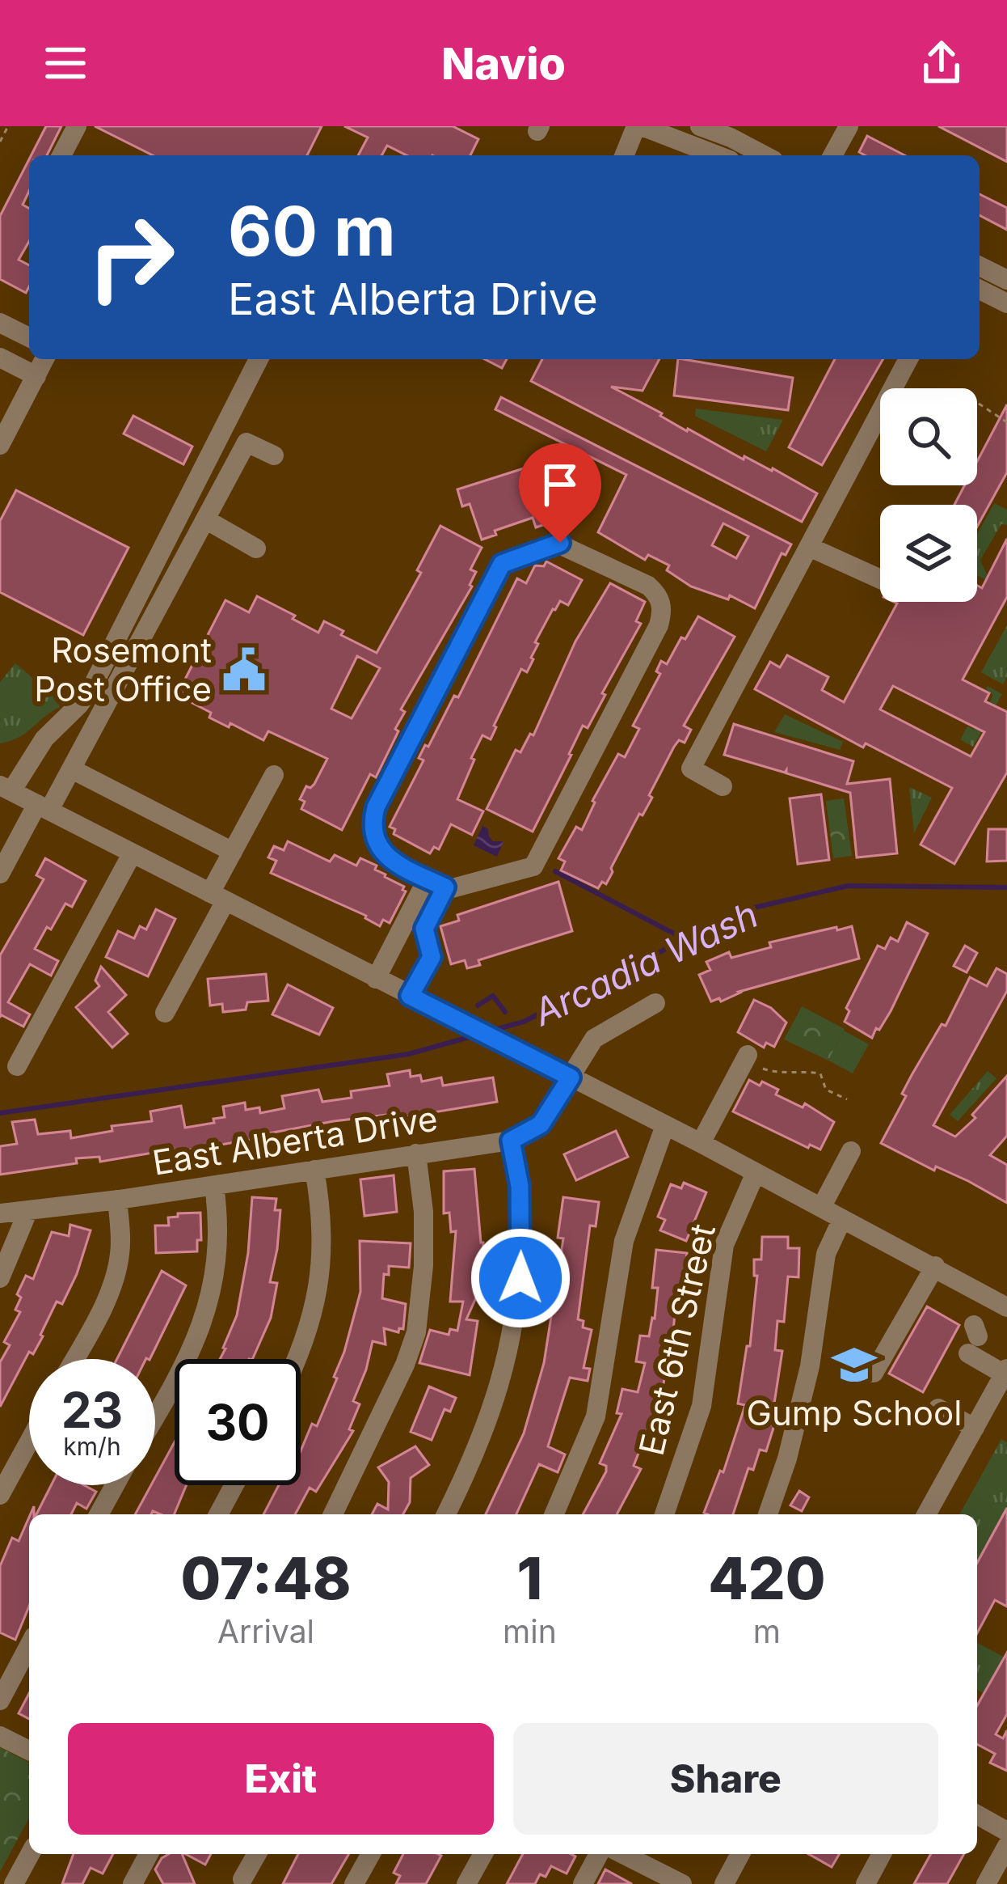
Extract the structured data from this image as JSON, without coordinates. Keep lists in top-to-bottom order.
{
  "streets": {
    "street": ["East Alberta Drive", "East 6th Street"]
  },
  "water": ["Arcadia Wash"],
  "places": {
    "public building": ["Rosemont Post Office"],
    "school or university": ["Gump School"]
  },
  "page": {
    "header": "Navio",
    "turn": ["60 m", "East Alberta Drive"],
    "speed": "23 km/h",
    "limit": "30",
    "eta": [
      "07:48",
      "Arrival",
      "1",
      "min",
      "420",
      "m"
    ],
    "buttons": ["Exit", "Share"]
  }
}
